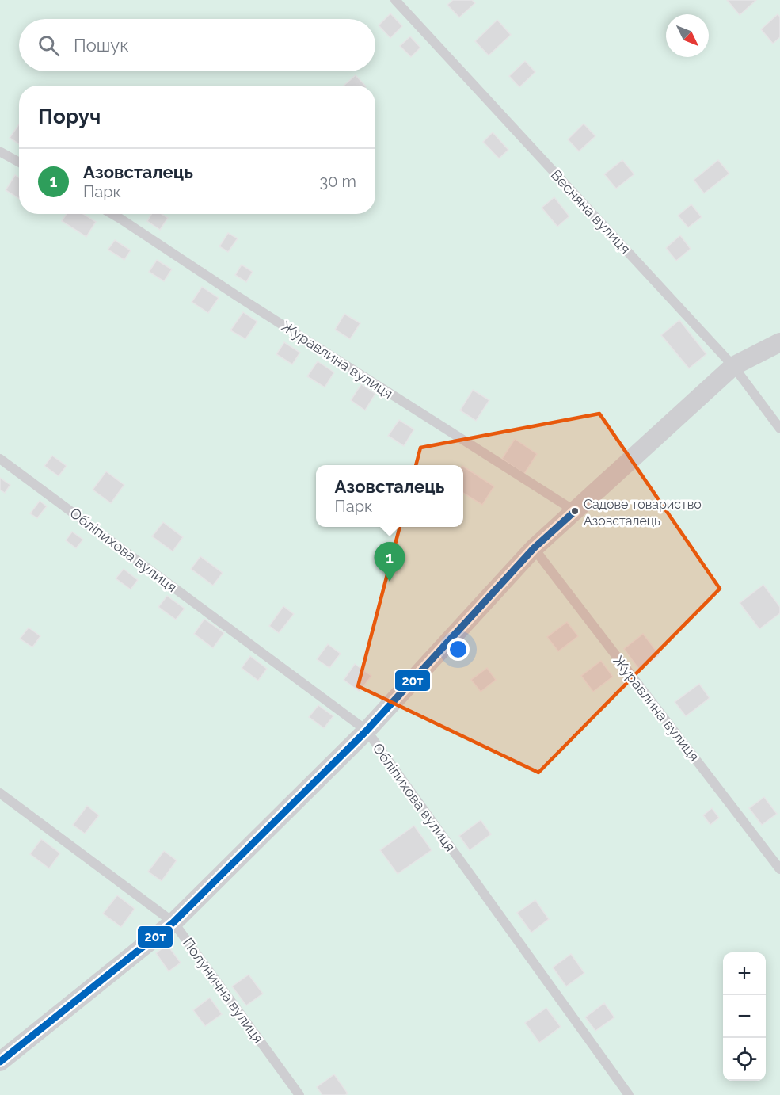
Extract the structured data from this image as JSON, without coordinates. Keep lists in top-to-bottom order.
{
  "streets": {
    "lane": [
      "Весняна вулиця",
      "Журавлина вулиця",
      "Обліпихова вулиця",
      "Полунична вулиця"
    ]
  },
  "places": ["Садове товариство Азовсталець"],
  "lines": ["transit line 20т"],
  "north": "bottom right",
  "page": {
    "search": "Пошук",
    "heading": "Поруч",
    "list": [
      {
        "mark": "1",
        "name": "Азовсталець",
        "note": "Парк",
        "value": "30 m"
      }
    ],
    "popup": ["Азовсталець", "Парк"],
    "pins": "1",
    "map_buttons": ["+", "−"]
  }
}
